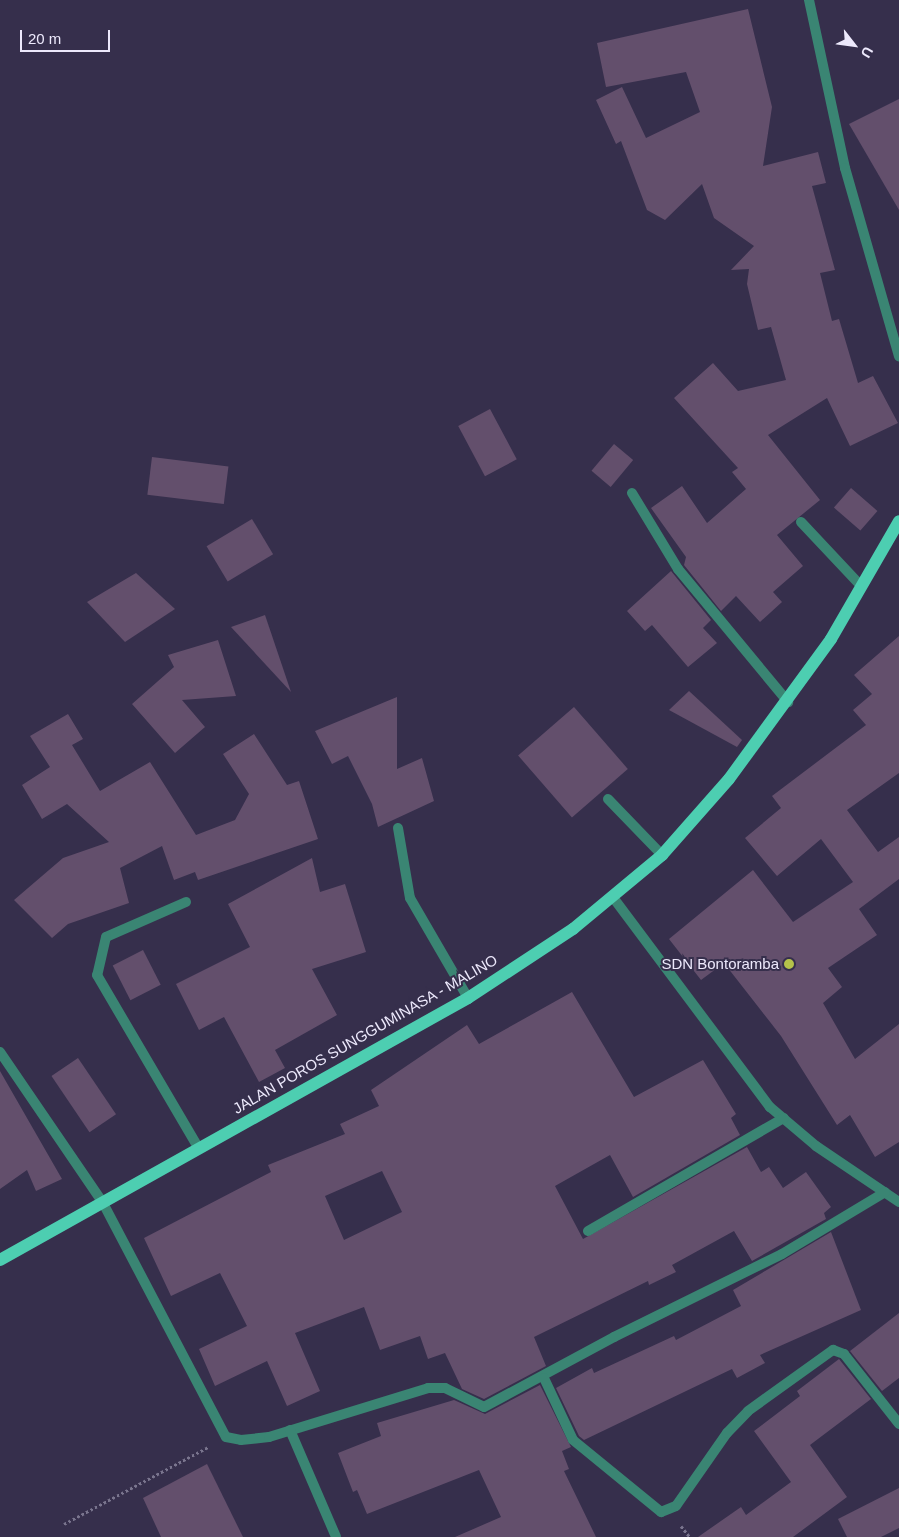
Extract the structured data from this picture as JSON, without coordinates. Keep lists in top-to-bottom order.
{
  "streets": {
    "main road": ["JALAN POROS SUNGGUMINASA - MALINO"]
  },
  "places": ["SDN Bontoramba"],
  "scale_bar": "20 m",
  "north": "bottom right"
}
